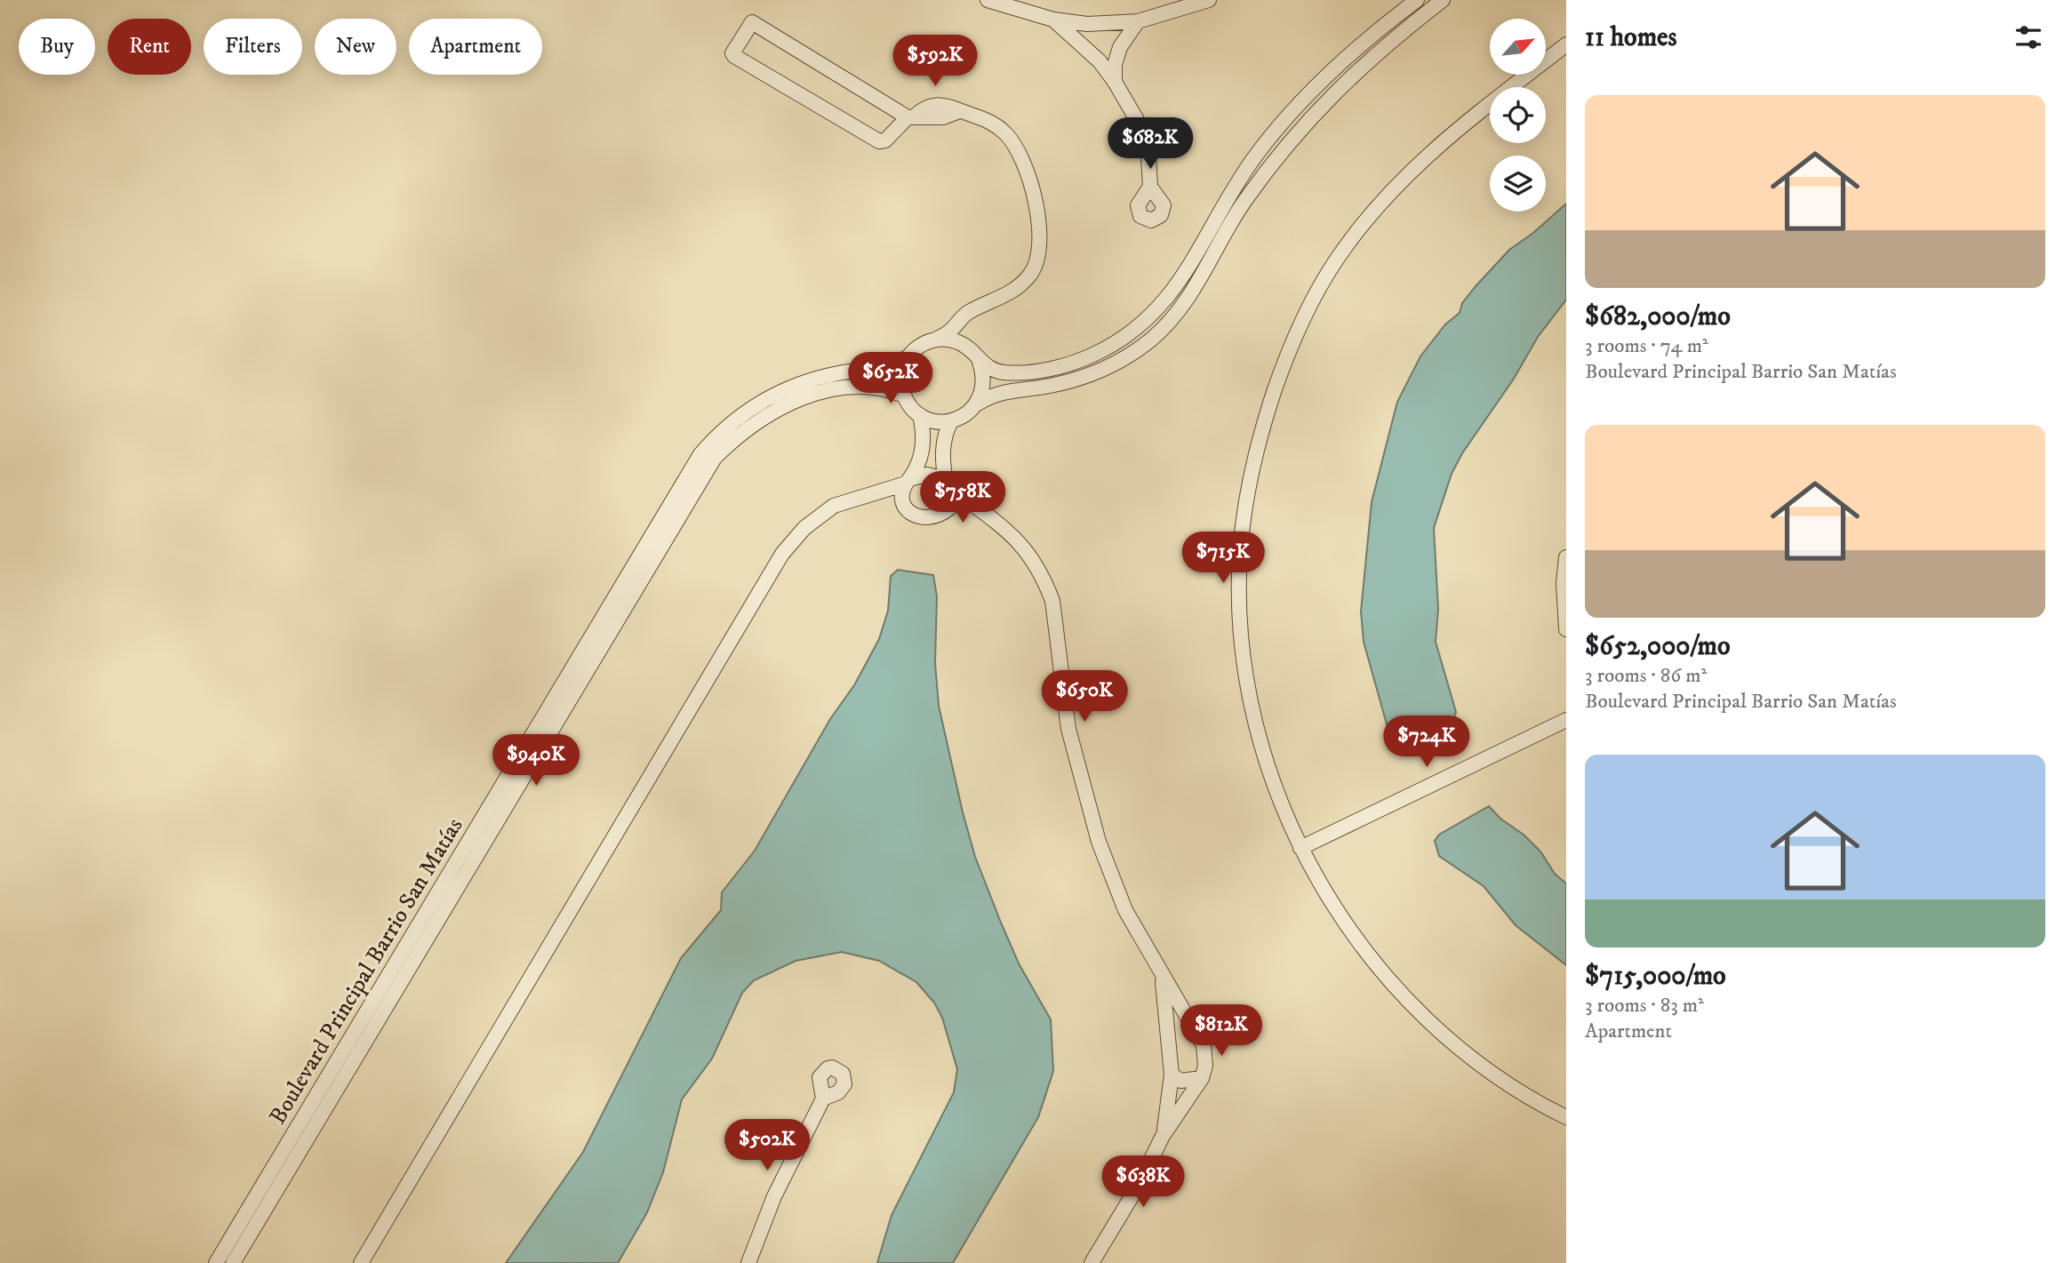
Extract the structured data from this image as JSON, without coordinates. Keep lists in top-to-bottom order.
{
  "streets": {
    "street": ["Boulevard Principal Barrio San Matías"]
  },
  "north": "top right",
  "page": {
    "heading": "11 homes",
    "chip": [
      "Buy",
      "Rent",
      "Filters",
      "New",
      "Apartment"
    ],
    "price": [
      "$592K",
      "$682K",
      "$652K",
      "$758K",
      "$715K",
      "$650K",
      "$724K",
      "$940K",
      "$812K",
      "$502K",
      "$638K"
    ],
    "list": [
      {
        "name": "$682,000/mo",
        "note": "3 rooms · 74 m² · Boulevard Principal Barrio San Matías"
      },
      {
        "name": "$652,000/mo",
        "note": "3 rooms · 86 m² · Boulevard Principal Barrio San Matías"
      },
      {
        "name": "$715,000/mo",
        "note": "3 rooms · 83 m² · Apartment"
      }
    ]
  }
}
